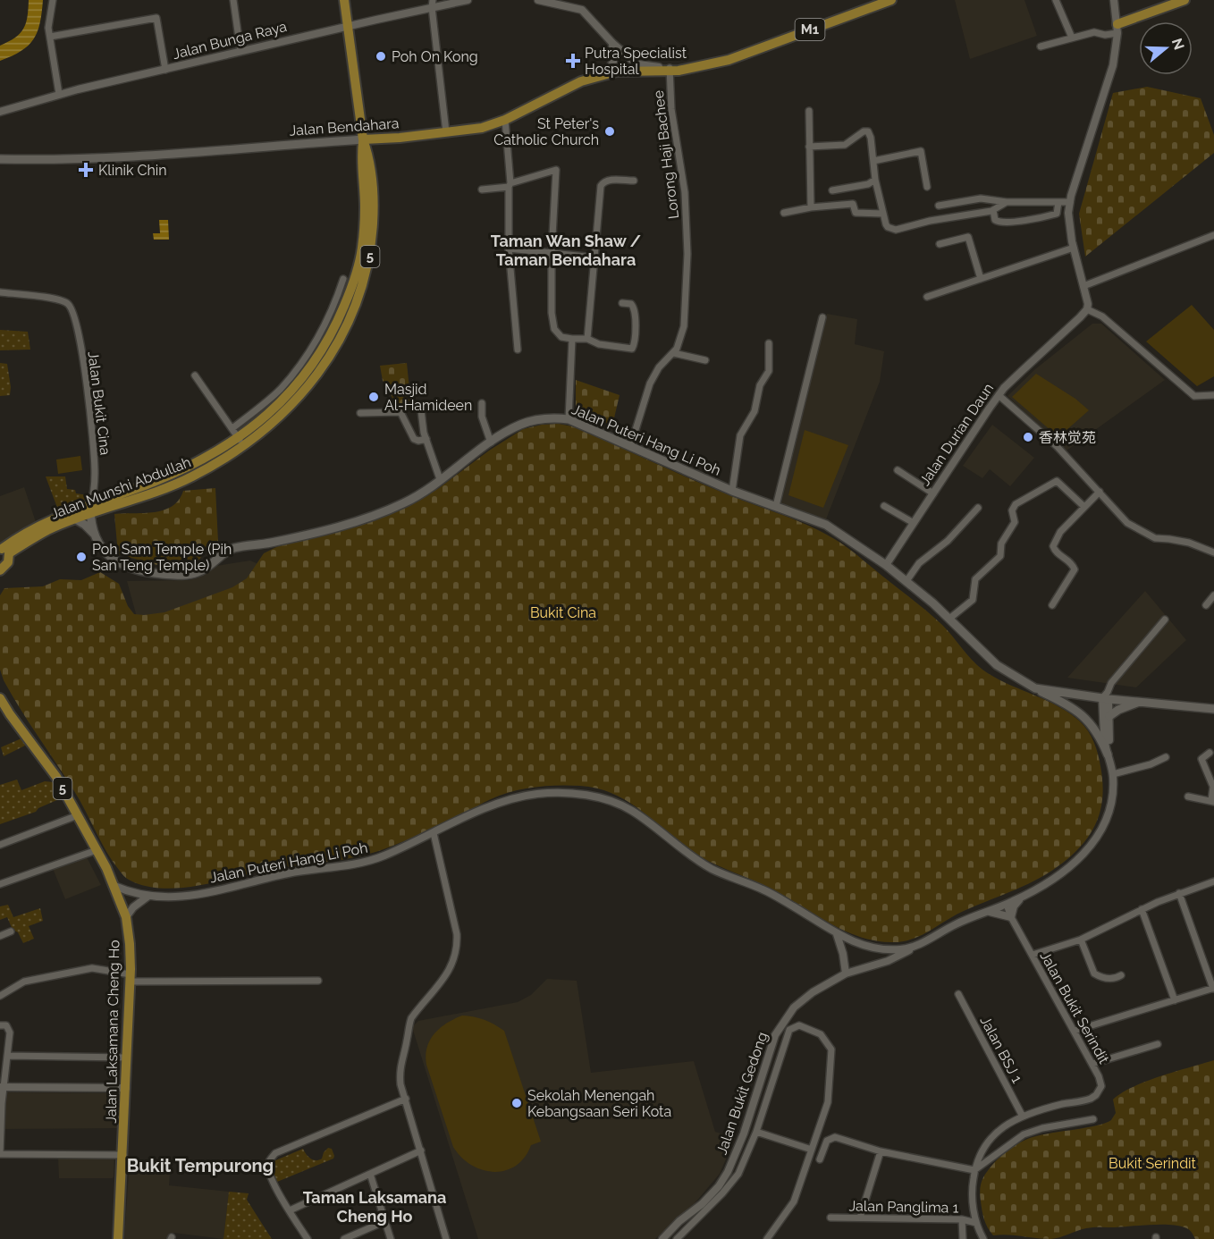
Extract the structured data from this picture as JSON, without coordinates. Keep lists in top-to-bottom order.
{
  "streets": {
    "main road": [
      "M1",
      "Jalan Bendahara",
      "5",
      "Jalan Puteri Hang Li Poh",
      "Jalan Munshi Abdullah",
      "Jalan Laksamana Cheng Ho"
    ],
    "street": [
      "Jalan Bunga Raya",
      "Lorong Haji Bachee",
      "Jalan Bukit Cina",
      "Jalan Durian Daun",
      "Jalan Bukit Serindit",
      "Jalan BSJ 1",
      "Jalan Bukit Gedong",
      "Jalan Panglima 1"
    ]
  },
  "crossings": [
    ["M1", "Jalan Bendahara"],
    ["M1", "Lorong Haji Bachee"],
    ["Jalan Bunga Raya", "Jalan Munshi Abdullah"],
    ["Jalan Bendahara", "Lorong Haji Bachee"],
    ["Jalan Bendahara", "Jalan Munshi Abdullah"],
    ["Lorong Haji Bachee", "Jalan Puteri Hang Li Poh"],
    ["Jalan Bukit Cina", "Jalan Puteri Hang Li Poh"],
    ["Jalan Bukit Cina", "Jalan Munshi Abdullah"],
    ["Jalan Durian Daun", "Jalan Puteri Hang Li Poh"],
    ["Jalan Puteri Hang Li Poh", "Jalan Munshi Abdullah"],
    ["Jalan Puteri Hang Li Poh", "Jalan Bukit Serindit"],
    ["Jalan Puteri Hang Li Poh", "Jalan Laksamana Cheng Ho"],
    ["Jalan Puteri Hang Li Poh", "Jalan Bukit Gedong"],
    ["Jalan Bukit Serindit", "Jalan BSJ 1"],
    ["Jalan Bukit Serindit", "Jalan Panglima 1"]
  ],
  "districts": ["Taman Wan Shaw / Taman Bendahara", "Bukit Tempurong", "Taman Laksamana Cheng Ho"],
  "parks": ["Bukit Cina", "Bukit Serindit"],
  "places": {
    "other": [
      "Poh On Kong",
      "St Peter's Catholic Church",
      "Masjid Al-Hamideen",
      "香林觉苑",
      "Poh Sam Temple (Pih San Teng Temple)",
      "Sekolah Menengah Kebangsaan Seri Kota"
    ],
    "health": ["Putra Specialist Hospital", "Klinik Chin"]
  },
  "north": "right"
}
